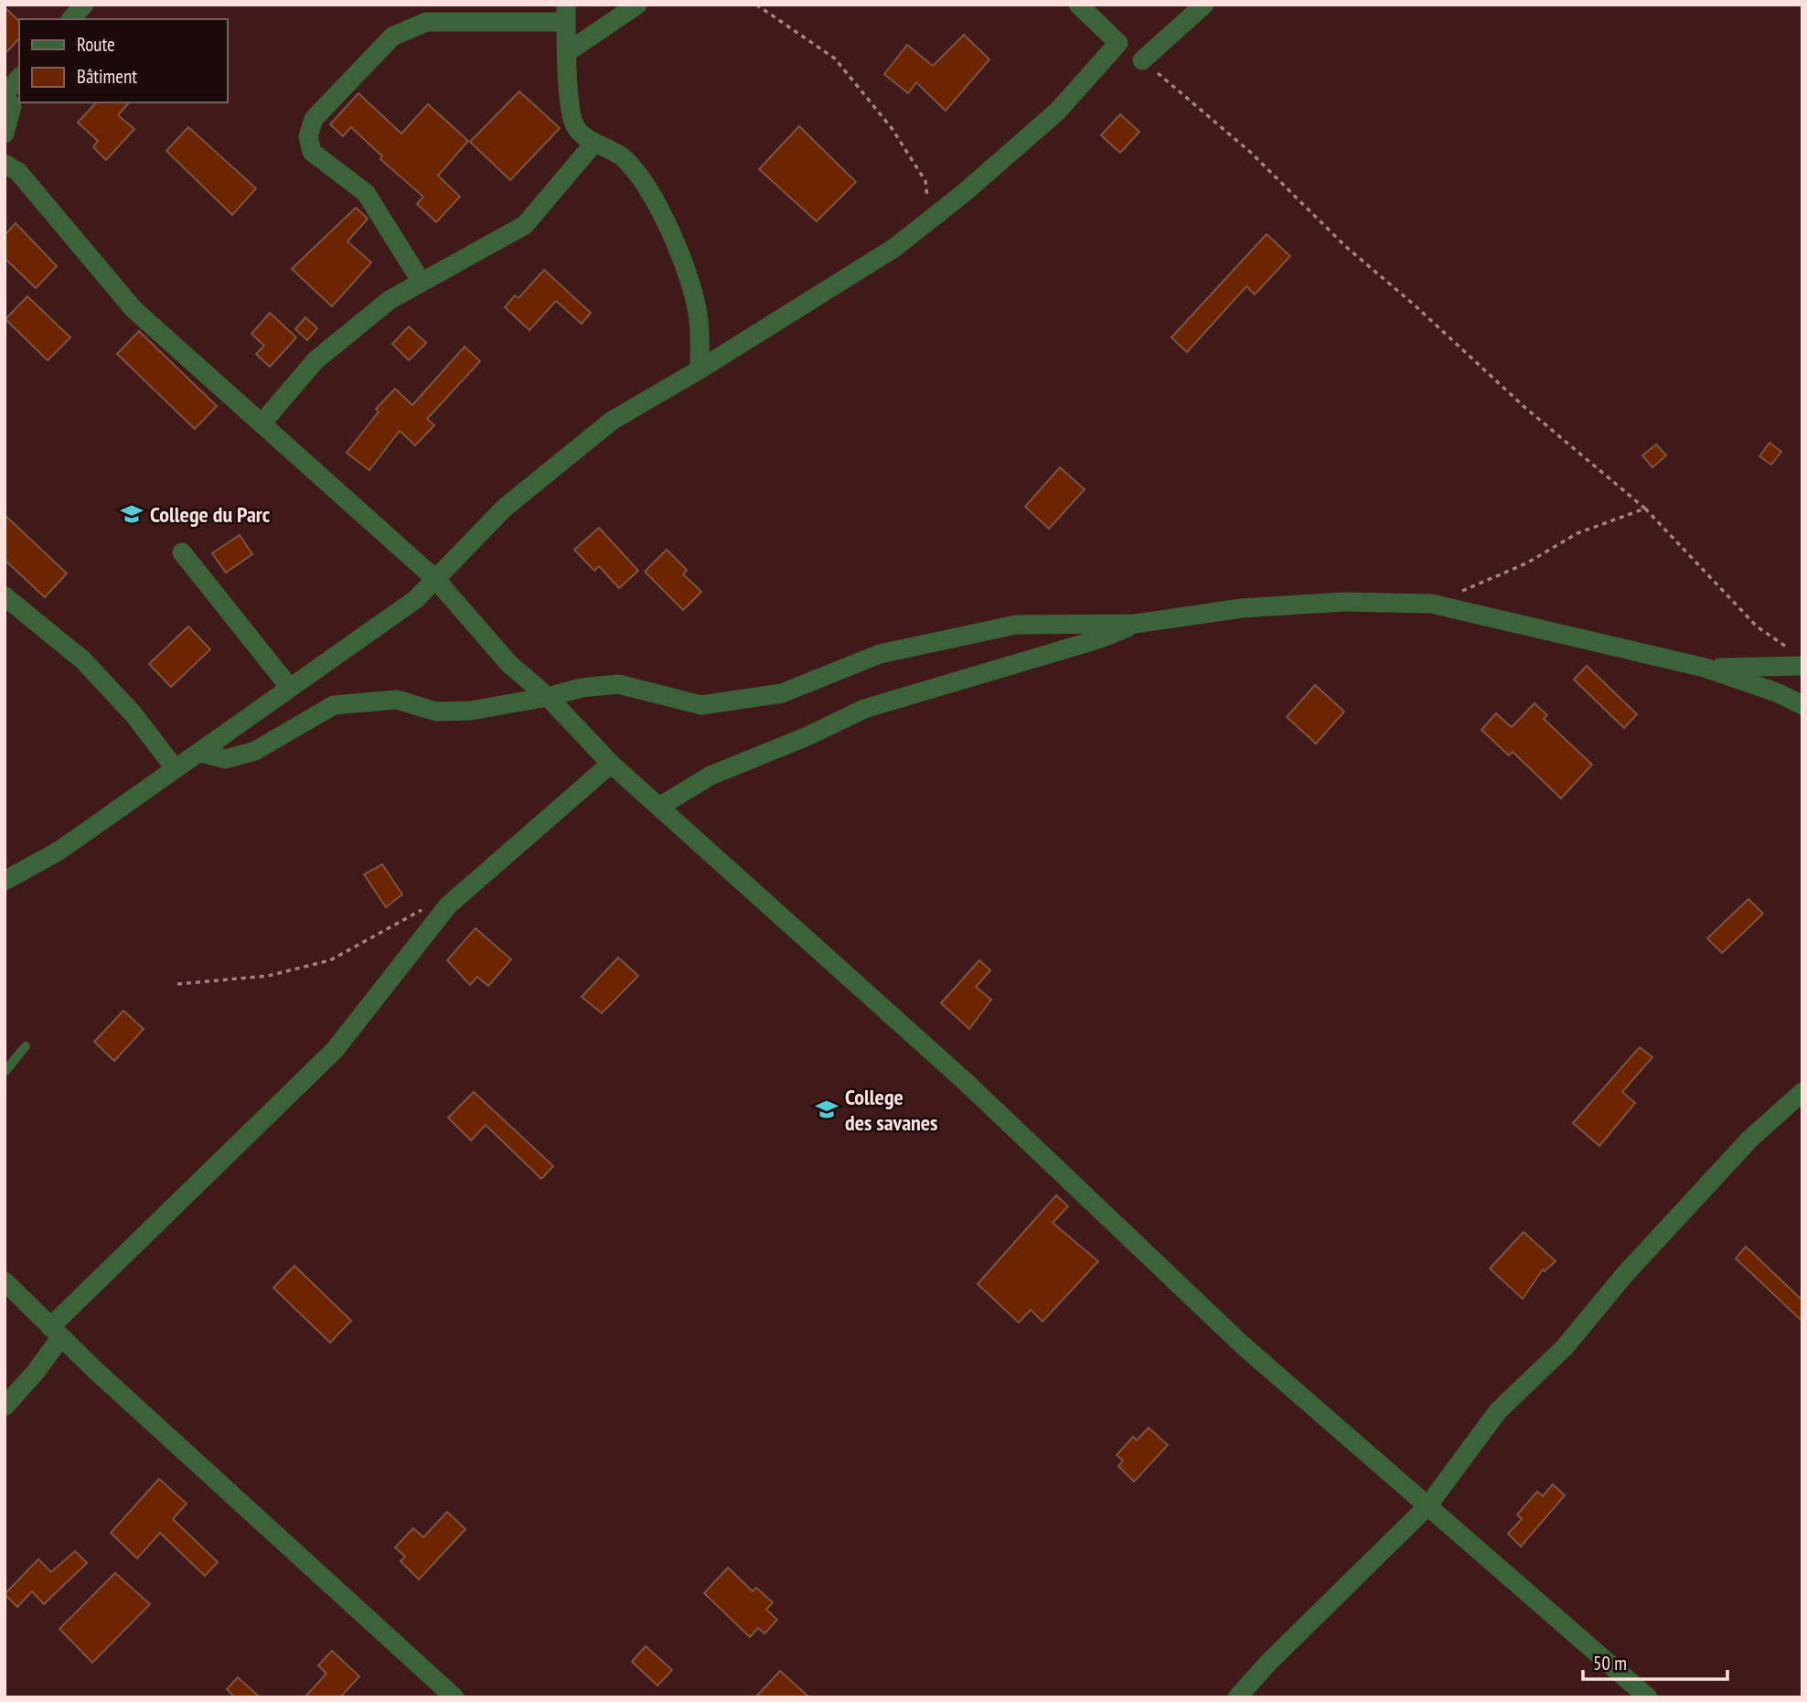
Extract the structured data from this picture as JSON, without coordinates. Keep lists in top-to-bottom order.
{
  "places": {
    "school or university": ["College du Parc", "College des savanes"]
  },
  "legend": ["Route", "Bâtiment"],
  "scale_bar": "50 m"
}
